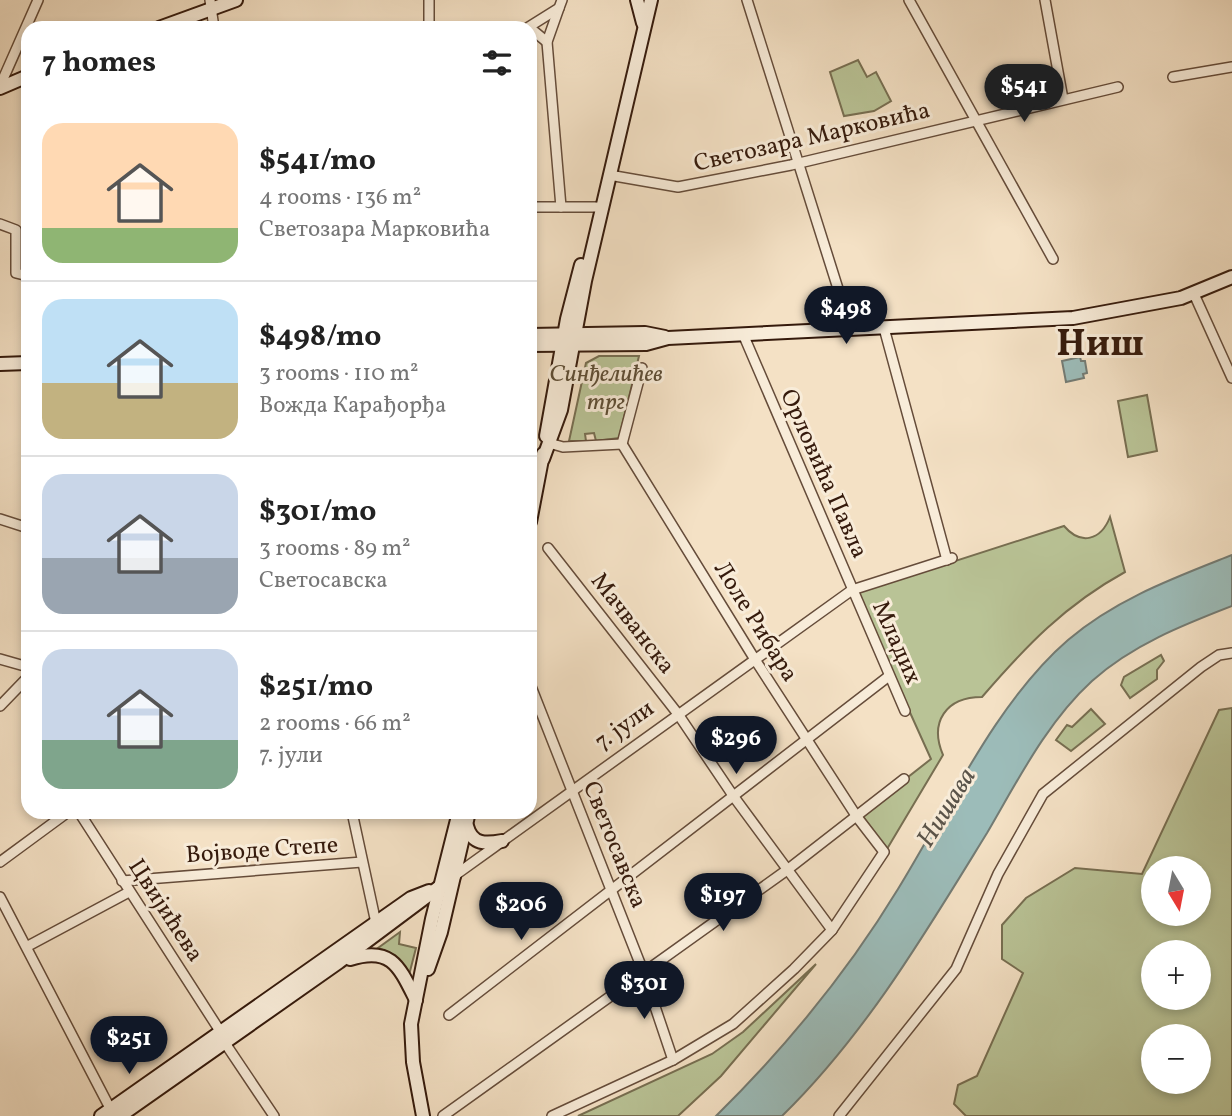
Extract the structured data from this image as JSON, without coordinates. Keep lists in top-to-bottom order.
{
  "streets": {
    "main road": ["7. јули"],
    "street": [
      "Светозара Марковића",
      "Орловића Павла",
      "Лоле Рибара",
      "Мачванска",
      "Младих",
      "Светосавска",
      "Војводе Степе",
      "Цвијићева"
    ]
  },
  "crossings": [
    ["Орловића Павла", "Младих"],
    ["Орловића Павла", "7. јули"],
    ["Лоле Рибара", "Мачванска"],
    ["Лоле Рибара", "7. јули"],
    ["Мачванска", "7. јули"],
    ["Младих", "7. јули"],
    ["7. јули", "Светосавска"],
    ["7. јули", "Цвијићева"],
    ["Војводе Степе", "Цвијићева"]
  ],
  "districts": ["Ниш"],
  "water": ["Нишава"],
  "parks": ["Синђелићев трг"],
  "north": "bottom",
  "page": {
    "heading": "7 homes",
    "price": [
      "$541",
      "$498",
      "$296",
      "$197",
      "$206",
      "$301",
      "$251"
    ],
    "list": [
      {
        "name": "$541/mo",
        "note": "4 rooms · 136 m² · Светозара Марковића"
      },
      {
        "name": "$498/mo",
        "note": "3 rooms · 110 m² · Вожда Карађорђа"
      },
      {
        "name": "$301/mo",
        "note": "3 rooms · 89 m² · Светосавска"
      },
      {
        "name": "$251/mo",
        "note": "2 rooms · 66 m² · 7. јули"
      }
    ],
    "map_buttons": ["+", "−"]
  }
}
